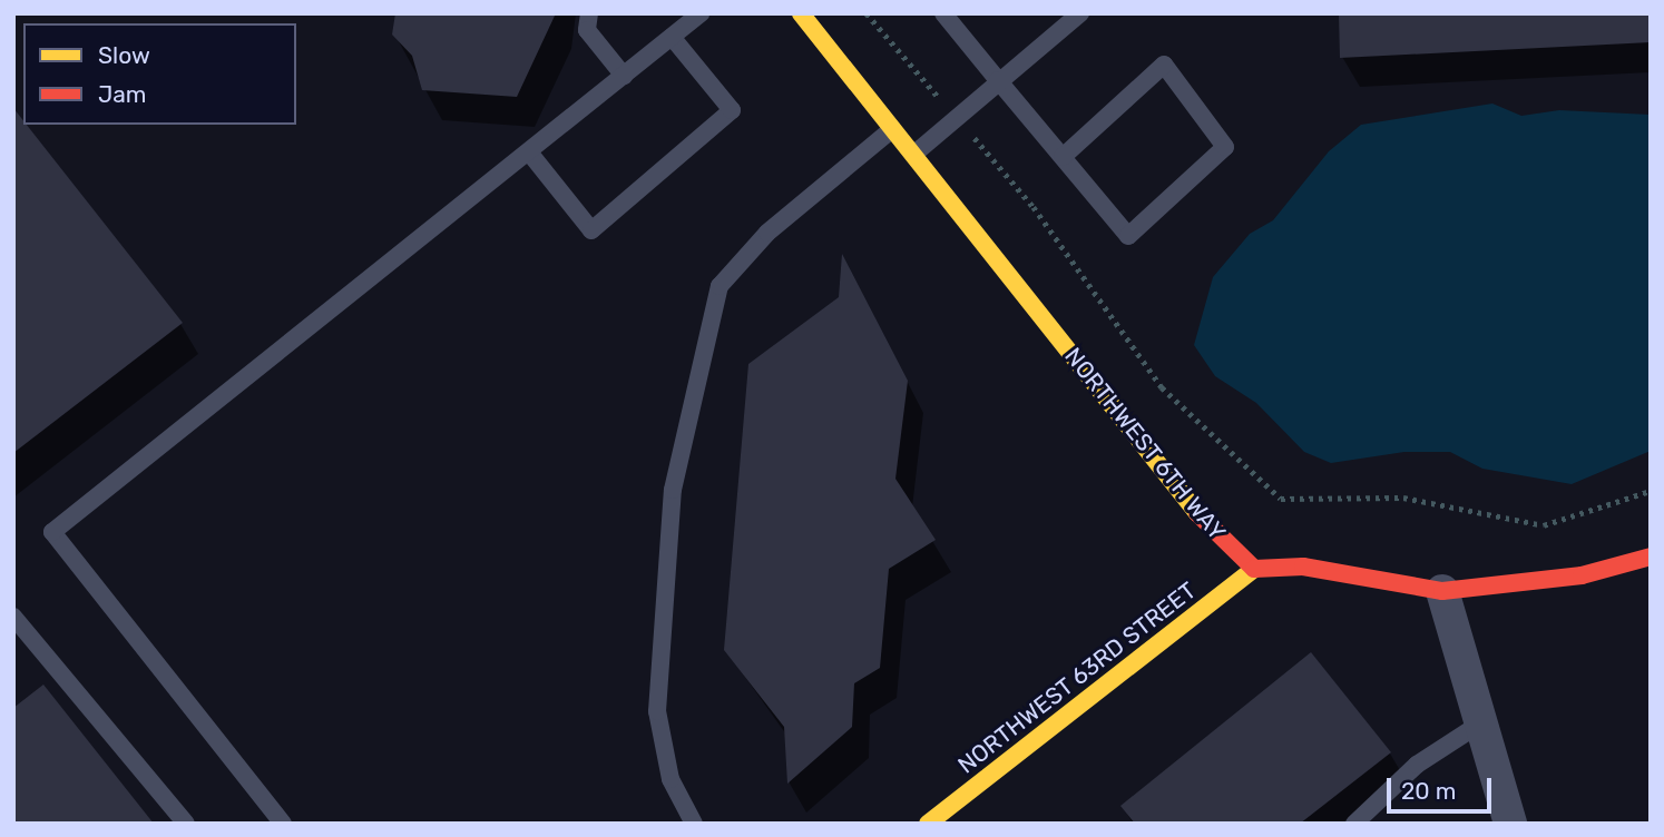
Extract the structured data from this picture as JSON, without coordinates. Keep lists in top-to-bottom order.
{
  "streets": {
    "street": ["NORTHWEST 6TH WAY", "NORTHWEST 63RD STREET"]
  },
  "crossings": [
    ["NORTHWEST 6TH WAY", "NORTHWEST 63RD STREET"]
  ],
  "legend": ["Slow", "Jam"],
  "scale_bar": "20 m"
}
